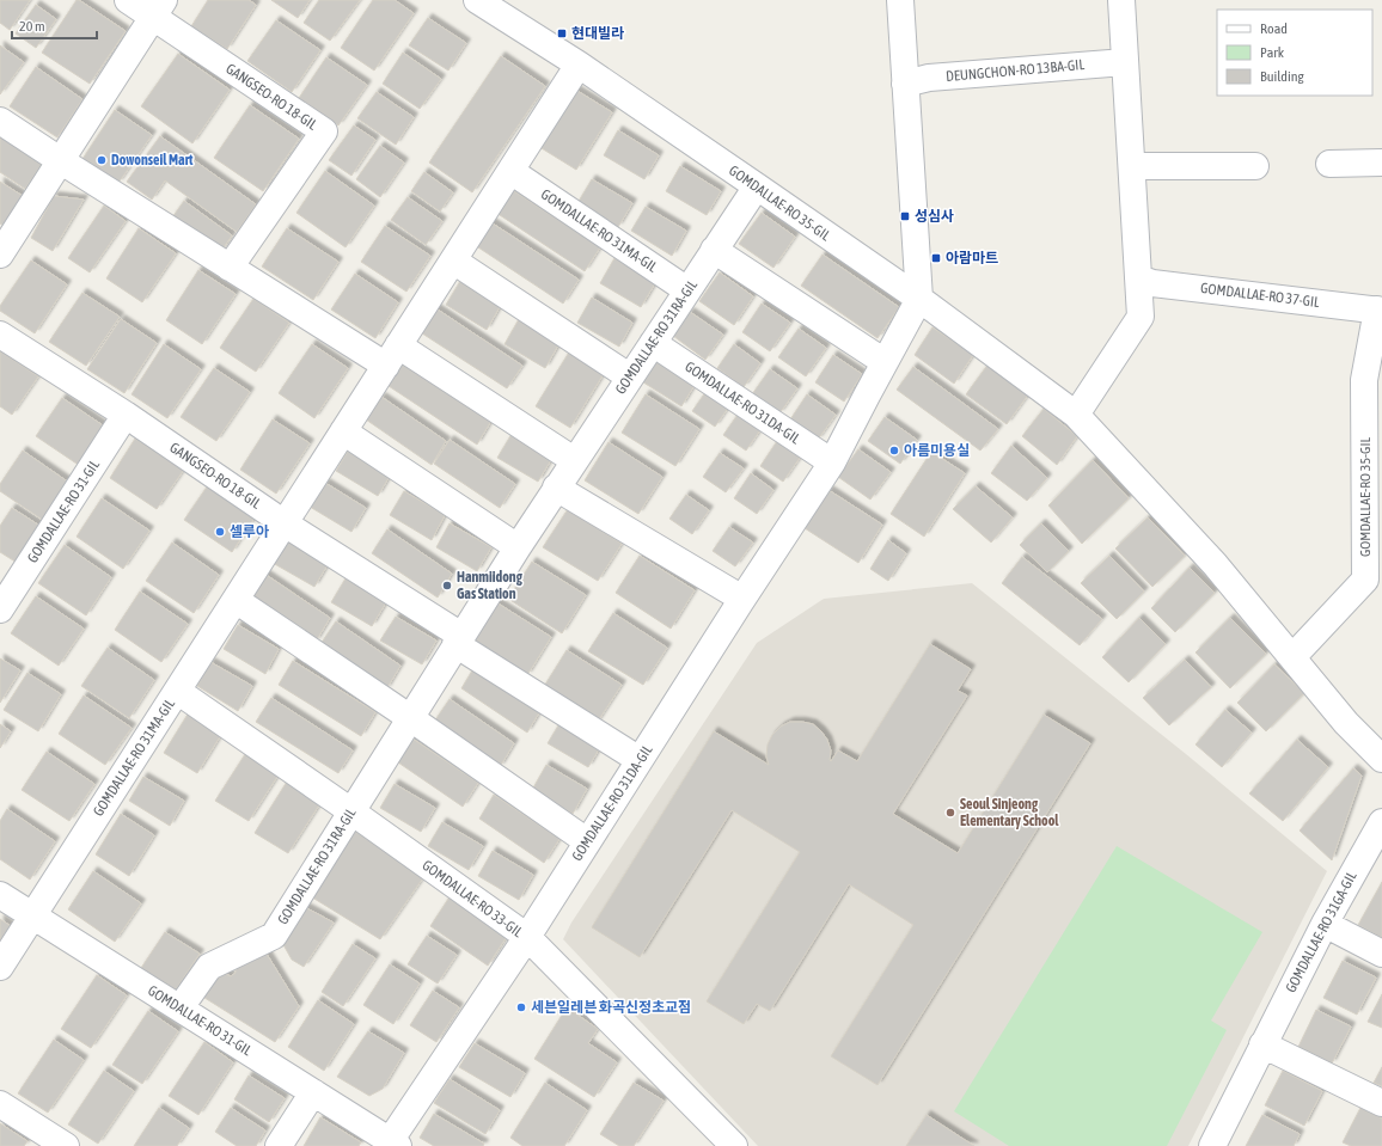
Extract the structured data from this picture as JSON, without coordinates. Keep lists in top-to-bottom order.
{
  "streets": {
    "street": [
      "DEUNGCHON-RO 13BA-GIL",
      "GANGSEO-RO 18-GIL",
      "GOMDALLAE-RO 35-GIL",
      "GOMDALLAE-RO 31MA-GIL",
      "GOMDALLAE-RO 37-GIL",
      "GOMDALLAE-RO 31RA-GIL",
      "GOMDALLAE-RO 31DA-GIL",
      "GOMDALLAE-RO 31-GIL",
      "GOMDALLAE-RO 33-GIL",
      "GOMDALLAE-RO 31GA-GIL"
    ]
  },
  "crossings": [
    ["GANGSEO-RO 18-GIL", "GOMDALLAE-RO 31MA-GIL"],
    ["GANGSEO-RO 18-GIL", "GOMDALLAE-RO 31-GIL"],
    ["GOMDALLAE-RO 35-GIL", "GOMDALLAE-RO 31MA-GIL"],
    ["GOMDALLAE-RO 35-GIL", "GOMDALLAE-RO 37-GIL"],
    ["GOMDALLAE-RO 35-GIL", "GOMDALLAE-RO 31RA-GIL"],
    ["GOMDALLAE-RO 35-GIL", "GOMDALLAE-RO 31DA-GIL"],
    ["GOMDALLAE-RO 31MA-GIL", "GOMDALLAE-RO 31RA-GIL"],
    ["GOMDALLAE-RO 31MA-GIL", "GOMDALLAE-RO 31-GIL"],
    ["GOMDALLAE-RO 31MA-GIL", "GOMDALLAE-RO 33-GIL"],
    ["GOMDALLAE-RO 31RA-GIL", "GOMDALLAE-RO 31DA-GIL"],
    ["GOMDALLAE-RO 31RA-GIL", "GOMDALLAE-RO 31-GIL"],
    ["GOMDALLAE-RO 31RA-GIL", "GOMDALLAE-RO 33-GIL"],
    ["GOMDALLAE-RO 31DA-GIL", "GOMDALLAE-RO 31-GIL"],
    ["GOMDALLAE-RO 31DA-GIL", "GOMDALLAE-RO 33-GIL"]
  ],
  "places": {
    "transit": ["현대빌라", "성심사", "아람마트"],
    "other": [
      "Dowonseil Mart",
      "아름미용실",
      "셀루아",
      "Hanmiidong Gas Station",
      "Seoul Sinjeong Elementary School",
      "세븐일레븐 화곡신정초교점"
    ]
  },
  "legend": ["Road", "Park", "Building"],
  "scale_bar": "20 m"
}
